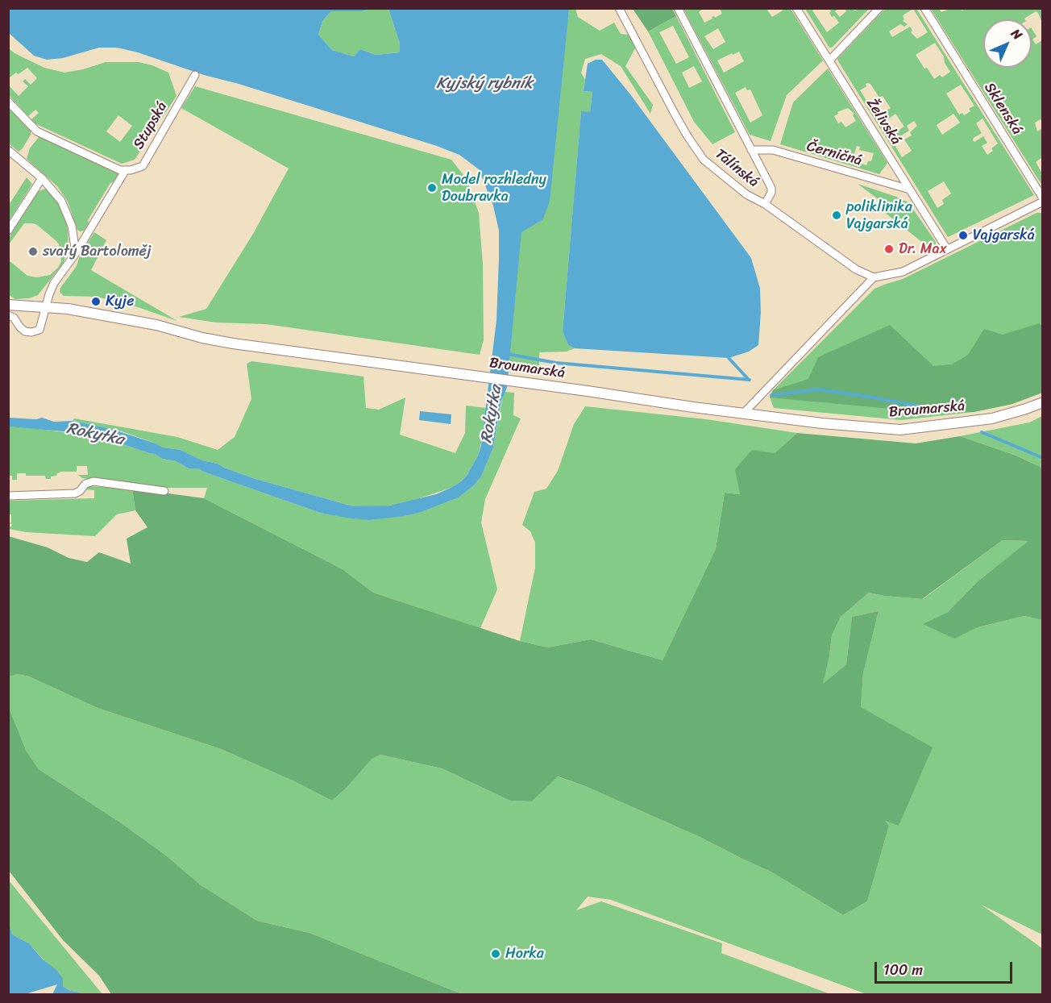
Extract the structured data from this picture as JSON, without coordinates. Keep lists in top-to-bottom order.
{
  "streets": {
    "street": [
      "Sklenská",
      "Želivská",
      "Stupská",
      "Černičná",
      "Tálínská",
      "Broumarská"
    ]
  },
  "crossings": [
    ["Želivská", "Černičná"]
  ],
  "water": ["Kyjský rybník", "Rokytka"],
  "places": [
    "Model rozhledny Doubravka",
    "poliklinika Vajgarská",
    "Vajgarská",
    "Dr. Max",
    "svatý Bartoloměj",
    "Kyje",
    "Horka"
  ],
  "scale_bar": "100 m",
  "north": "top right"
}
